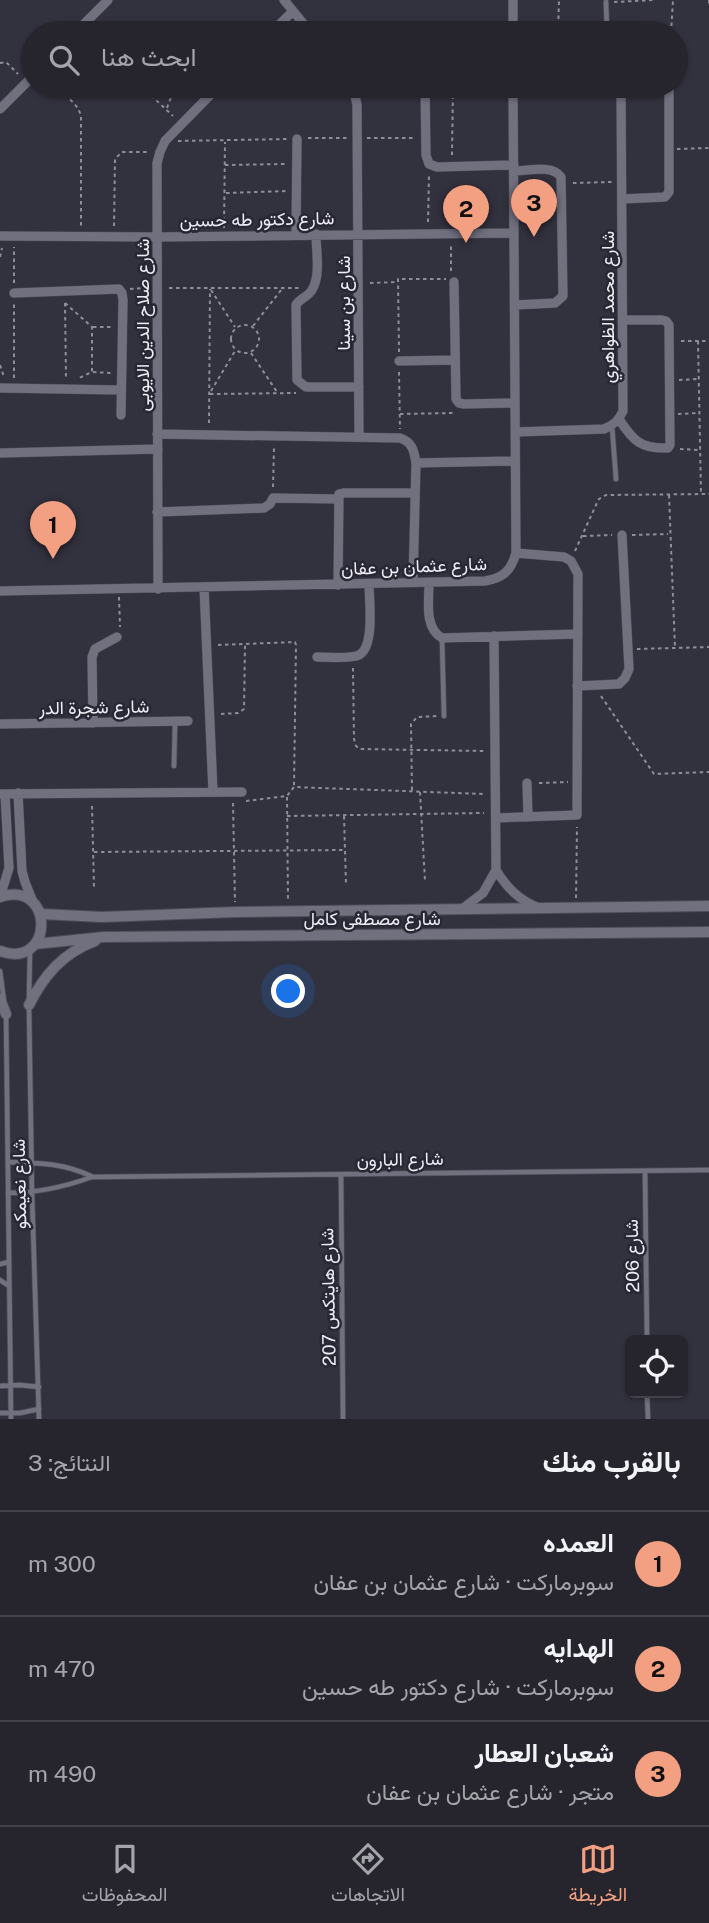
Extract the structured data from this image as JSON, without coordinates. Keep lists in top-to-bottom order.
{
  "streets": {
    "street": [
      "شارع دكتور طه حسين",
      "شارع بن سينا",
      "شارع محمد الظواهري",
      "شارع صلاح الدين الايوبى",
      "شارع عثمان بن عفان",
      "شارع شجرة الدر",
      "شارع مصطفى كامل"
    ],
    "lane": [
      "شارع البارون",
      "شارع نعيمكو",
      "شارع 206",
      "شارع هايتكس 207"
    ]
  },
  "crossings": [
    ["شارع دكتور طه حسين", "شارع بن سينا"],
    ["شارع دكتور طه حسين", "شارع صلاح الدين الايوبى"],
    ["شارع صلاح الدين الايوبى", "شارع عثمان بن عفان"],
    ["شارع مصطفى كامل", "شارع نعيمكو"],
    ["شارع البارون", "شارع نعيمكو"],
    ["شارع البارون", "شارع 206"],
    ["شارع البارون", "شارع هايتكس 207"]
  ],
  "page": {
    "search": "ابحث هنا",
    "pins": ["3", "2", "1"],
    "heading": ["بالقرب منك", "النتائج: 3"],
    "list": [
      {
        "mark": "1",
        "name": "العمده",
        "note": "سوبرماركت · شارع عثمان بن عفان",
        "value": "300 m"
      },
      {
        "mark": "2",
        "name": "الهدايه",
        "note": "سوبرماركت · شارع دكتور طه حسين",
        "value": "470 m"
      },
      {
        "mark": "3",
        "name": "شعبان العطار",
        "note": "متجر · شارع عثمان بن عفان",
        "value": "490 m"
      }
    ],
    "nav": ["الخريطة", "الاتجاهات", "المحفوظات"]
  }
}
